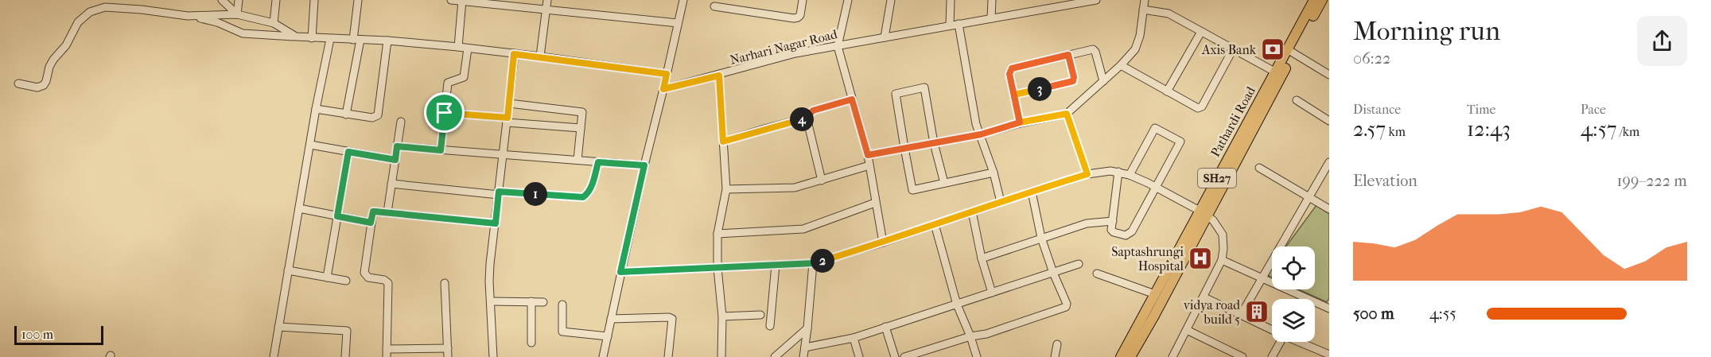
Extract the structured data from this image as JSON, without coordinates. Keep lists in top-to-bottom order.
{
  "streets": {
    "main road": ["Pathardi Road", "SH27"],
    "street": ["Narhari Nagar Road"]
  },
  "places": {
    "bank": ["Axis Bank"],
    "hospital": ["Saptashrungi Hospital"],
    "building": ["vidya road build 5"]
  },
  "scale_bar": "100 m",
  "page": {
    "heading": ["Morning run", "06:22"],
    "pins": [
      "3",
      "4",
      "1",
      "2"
    ],
    "stats": [
      ["Distance", "2.57 km"],
      ["Time", "12:43"],
      ["Pace", "4:57 /km"]
    ],
    "chart": ["Elevation", "199–222 m"],
    "list": [
      {
        "name": "500 m",
        "note": "4:55"
      }
    ],
    "scale": "100 m"
  }
}
